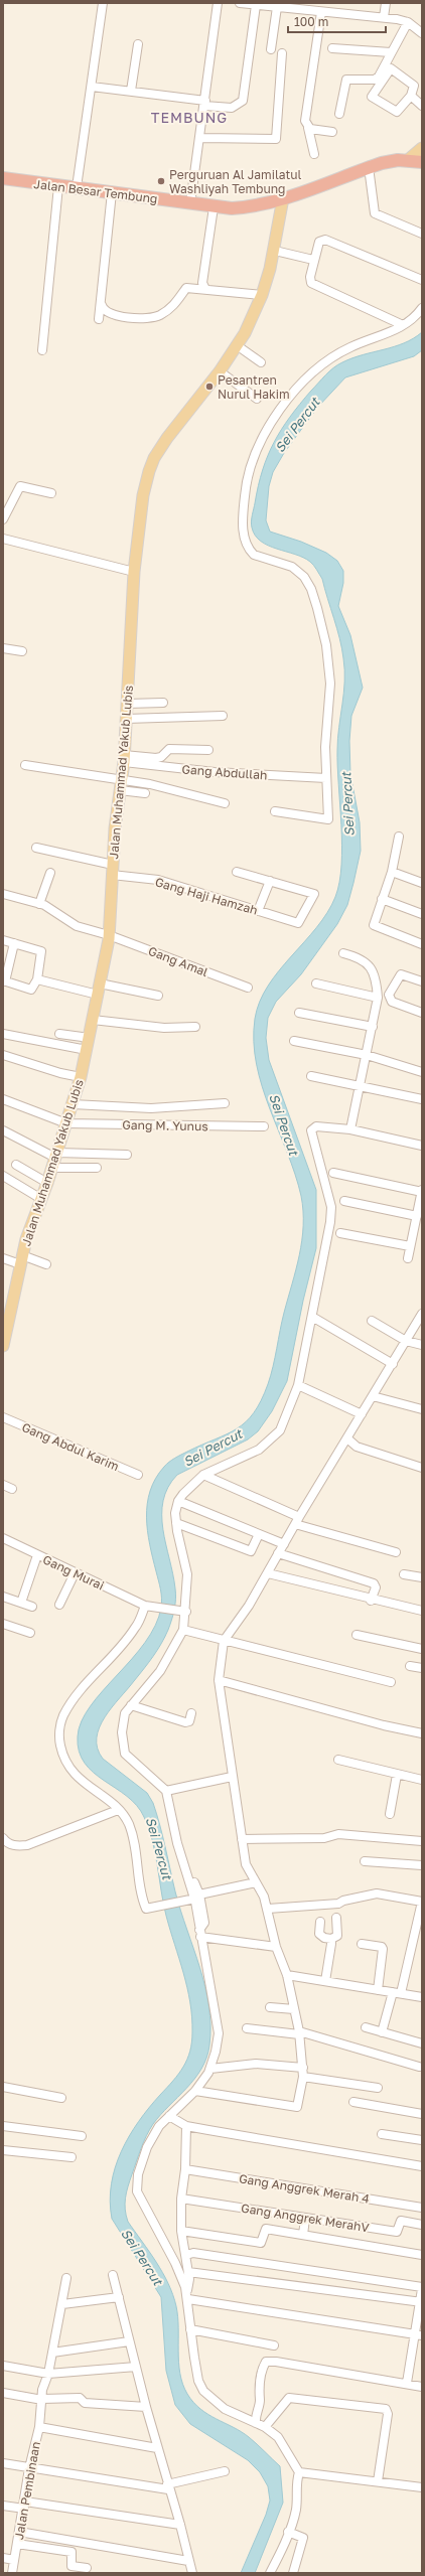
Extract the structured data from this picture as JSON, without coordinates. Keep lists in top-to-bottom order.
{
  "streets": {
    "highway": ["Jalan Besar Tembung"],
    "main road": ["Jalan Muhammad Yakub Lubis"],
    "street": [
      "Gang Abdullah",
      "Gang Haji Hamzah",
      "Gang Amal",
      "Gang M. Yunus",
      "Gang Abdul Karim",
      "Gang Murai",
      "Gang Anggrek Merah 4",
      "Gang Anggrek MerahV",
      "Jalan Pembinaan"
    ]
  },
  "crossings": [
    ["Jalan Besar Tembung", "Jalan Muhammad Yakub Lubis"],
    ["Jalan Muhammad Yakub Lubis", "Gang Abdullah"],
    ["Jalan Muhammad Yakub Lubis", "Gang Haji Hamzah"],
    ["Jalan Muhammad Yakub Lubis", "Gang Amal"],
    ["Jalan Muhammad Yakub Lubis", "Gang M. Yunus"]
  ],
  "districts": ["TEMBUNG"],
  "water": ["Sei Percut"],
  "places": ["Perguruan Al Jamilatul Washliyah Tembung", "Pesantren Nurul Hakim"],
  "scale_bar": "100 m"
}
